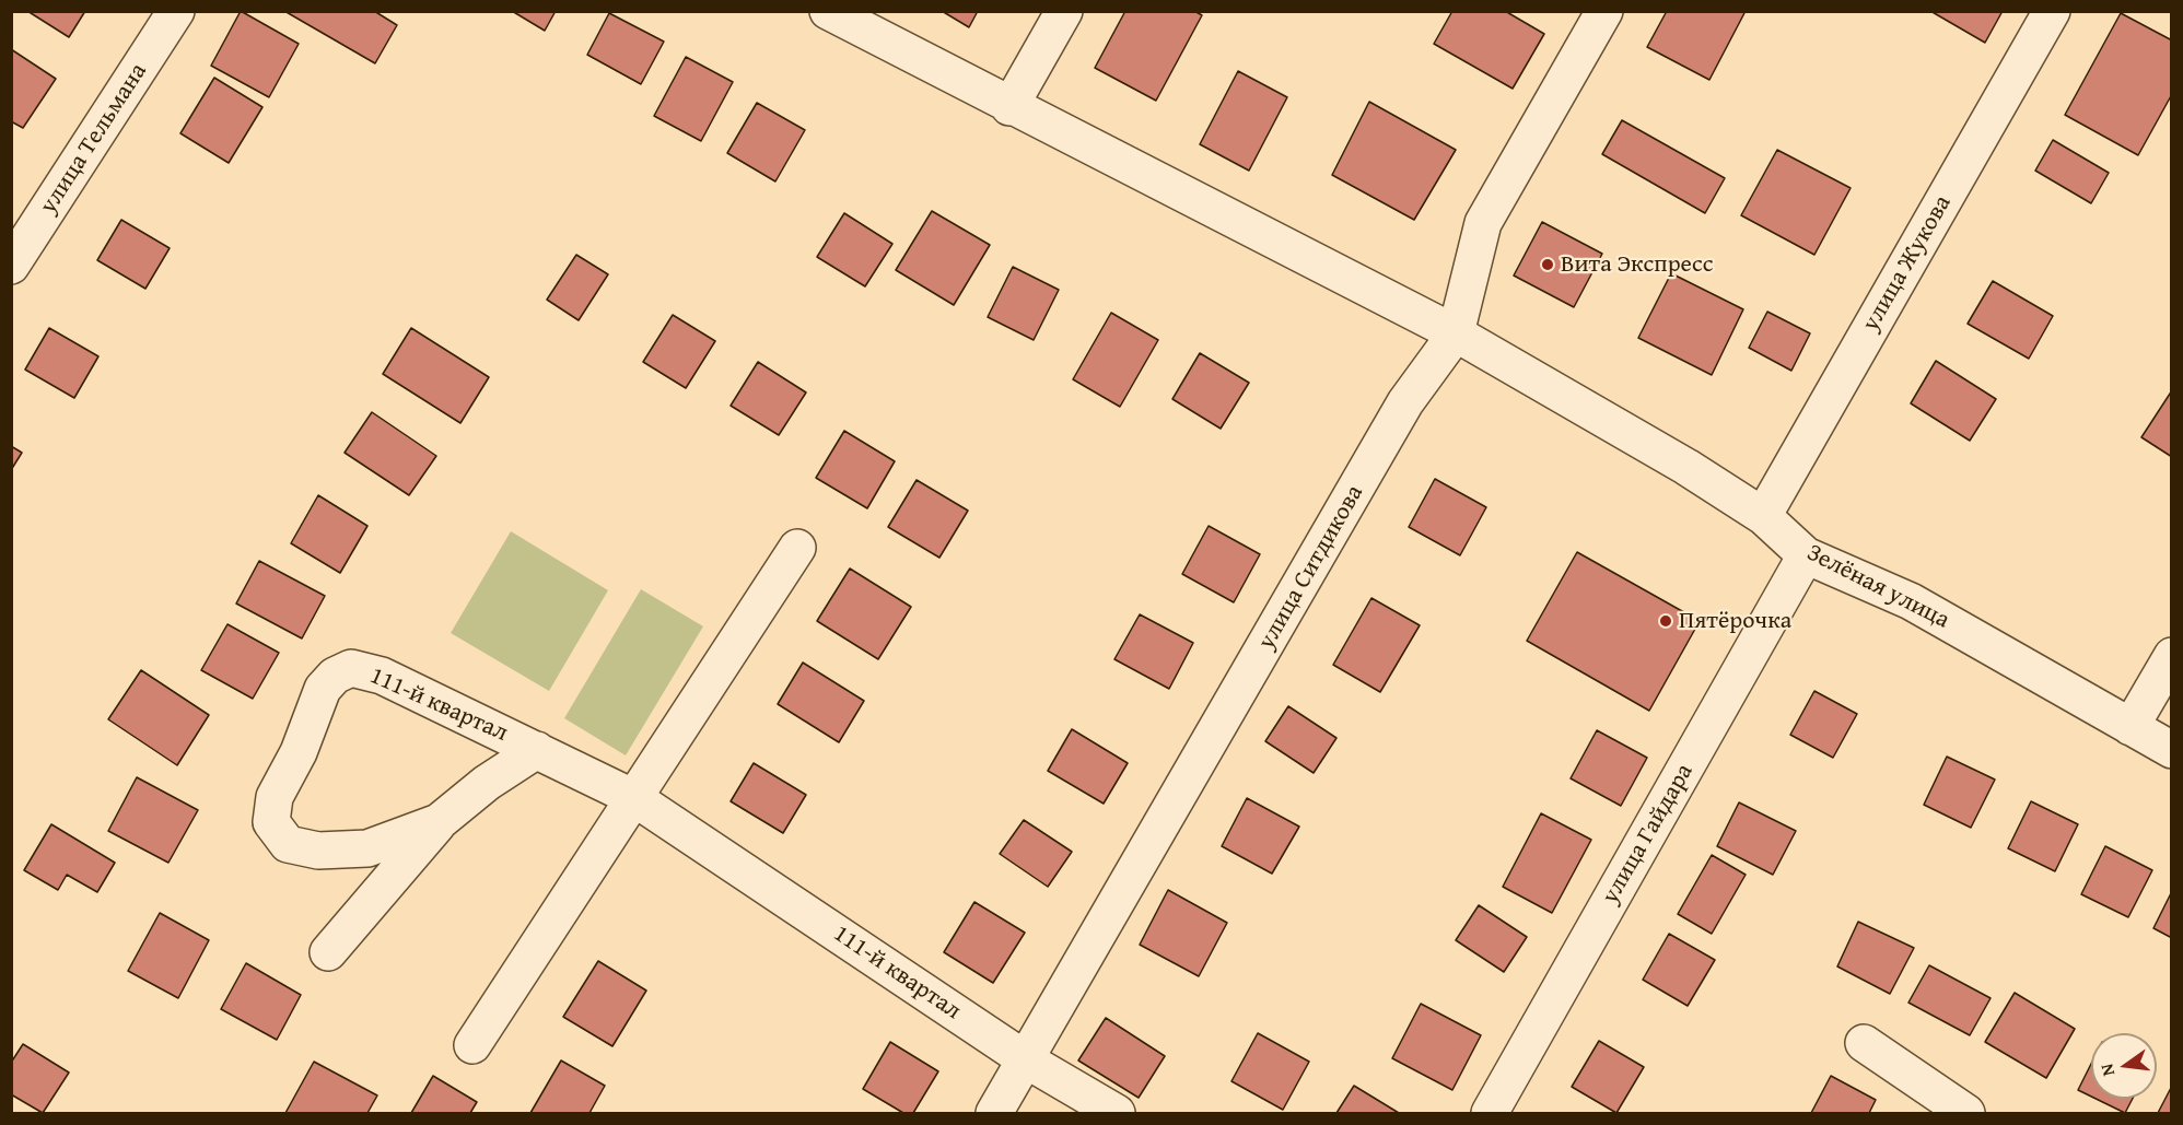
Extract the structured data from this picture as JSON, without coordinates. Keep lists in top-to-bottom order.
{
  "streets": {
    "street": [
      "улица Тельмана",
      "улица Жукова",
      "улица Ситдикова",
      "Зелёная улица",
      "111-й квартал",
      "улица Гайдара"
    ]
  },
  "crossings": [
    ["улица Жукова", "Зелёная улица"],
    ["улица Ситдикова", "Зелёная улица"],
    ["улица Ситдикова", "111-й квартал"],
    ["Зелёная улица", "улица Гайдара"]
  ],
  "places": ["Вита Экспресс", "Пятёрочка"],
  "north": "left"
}
